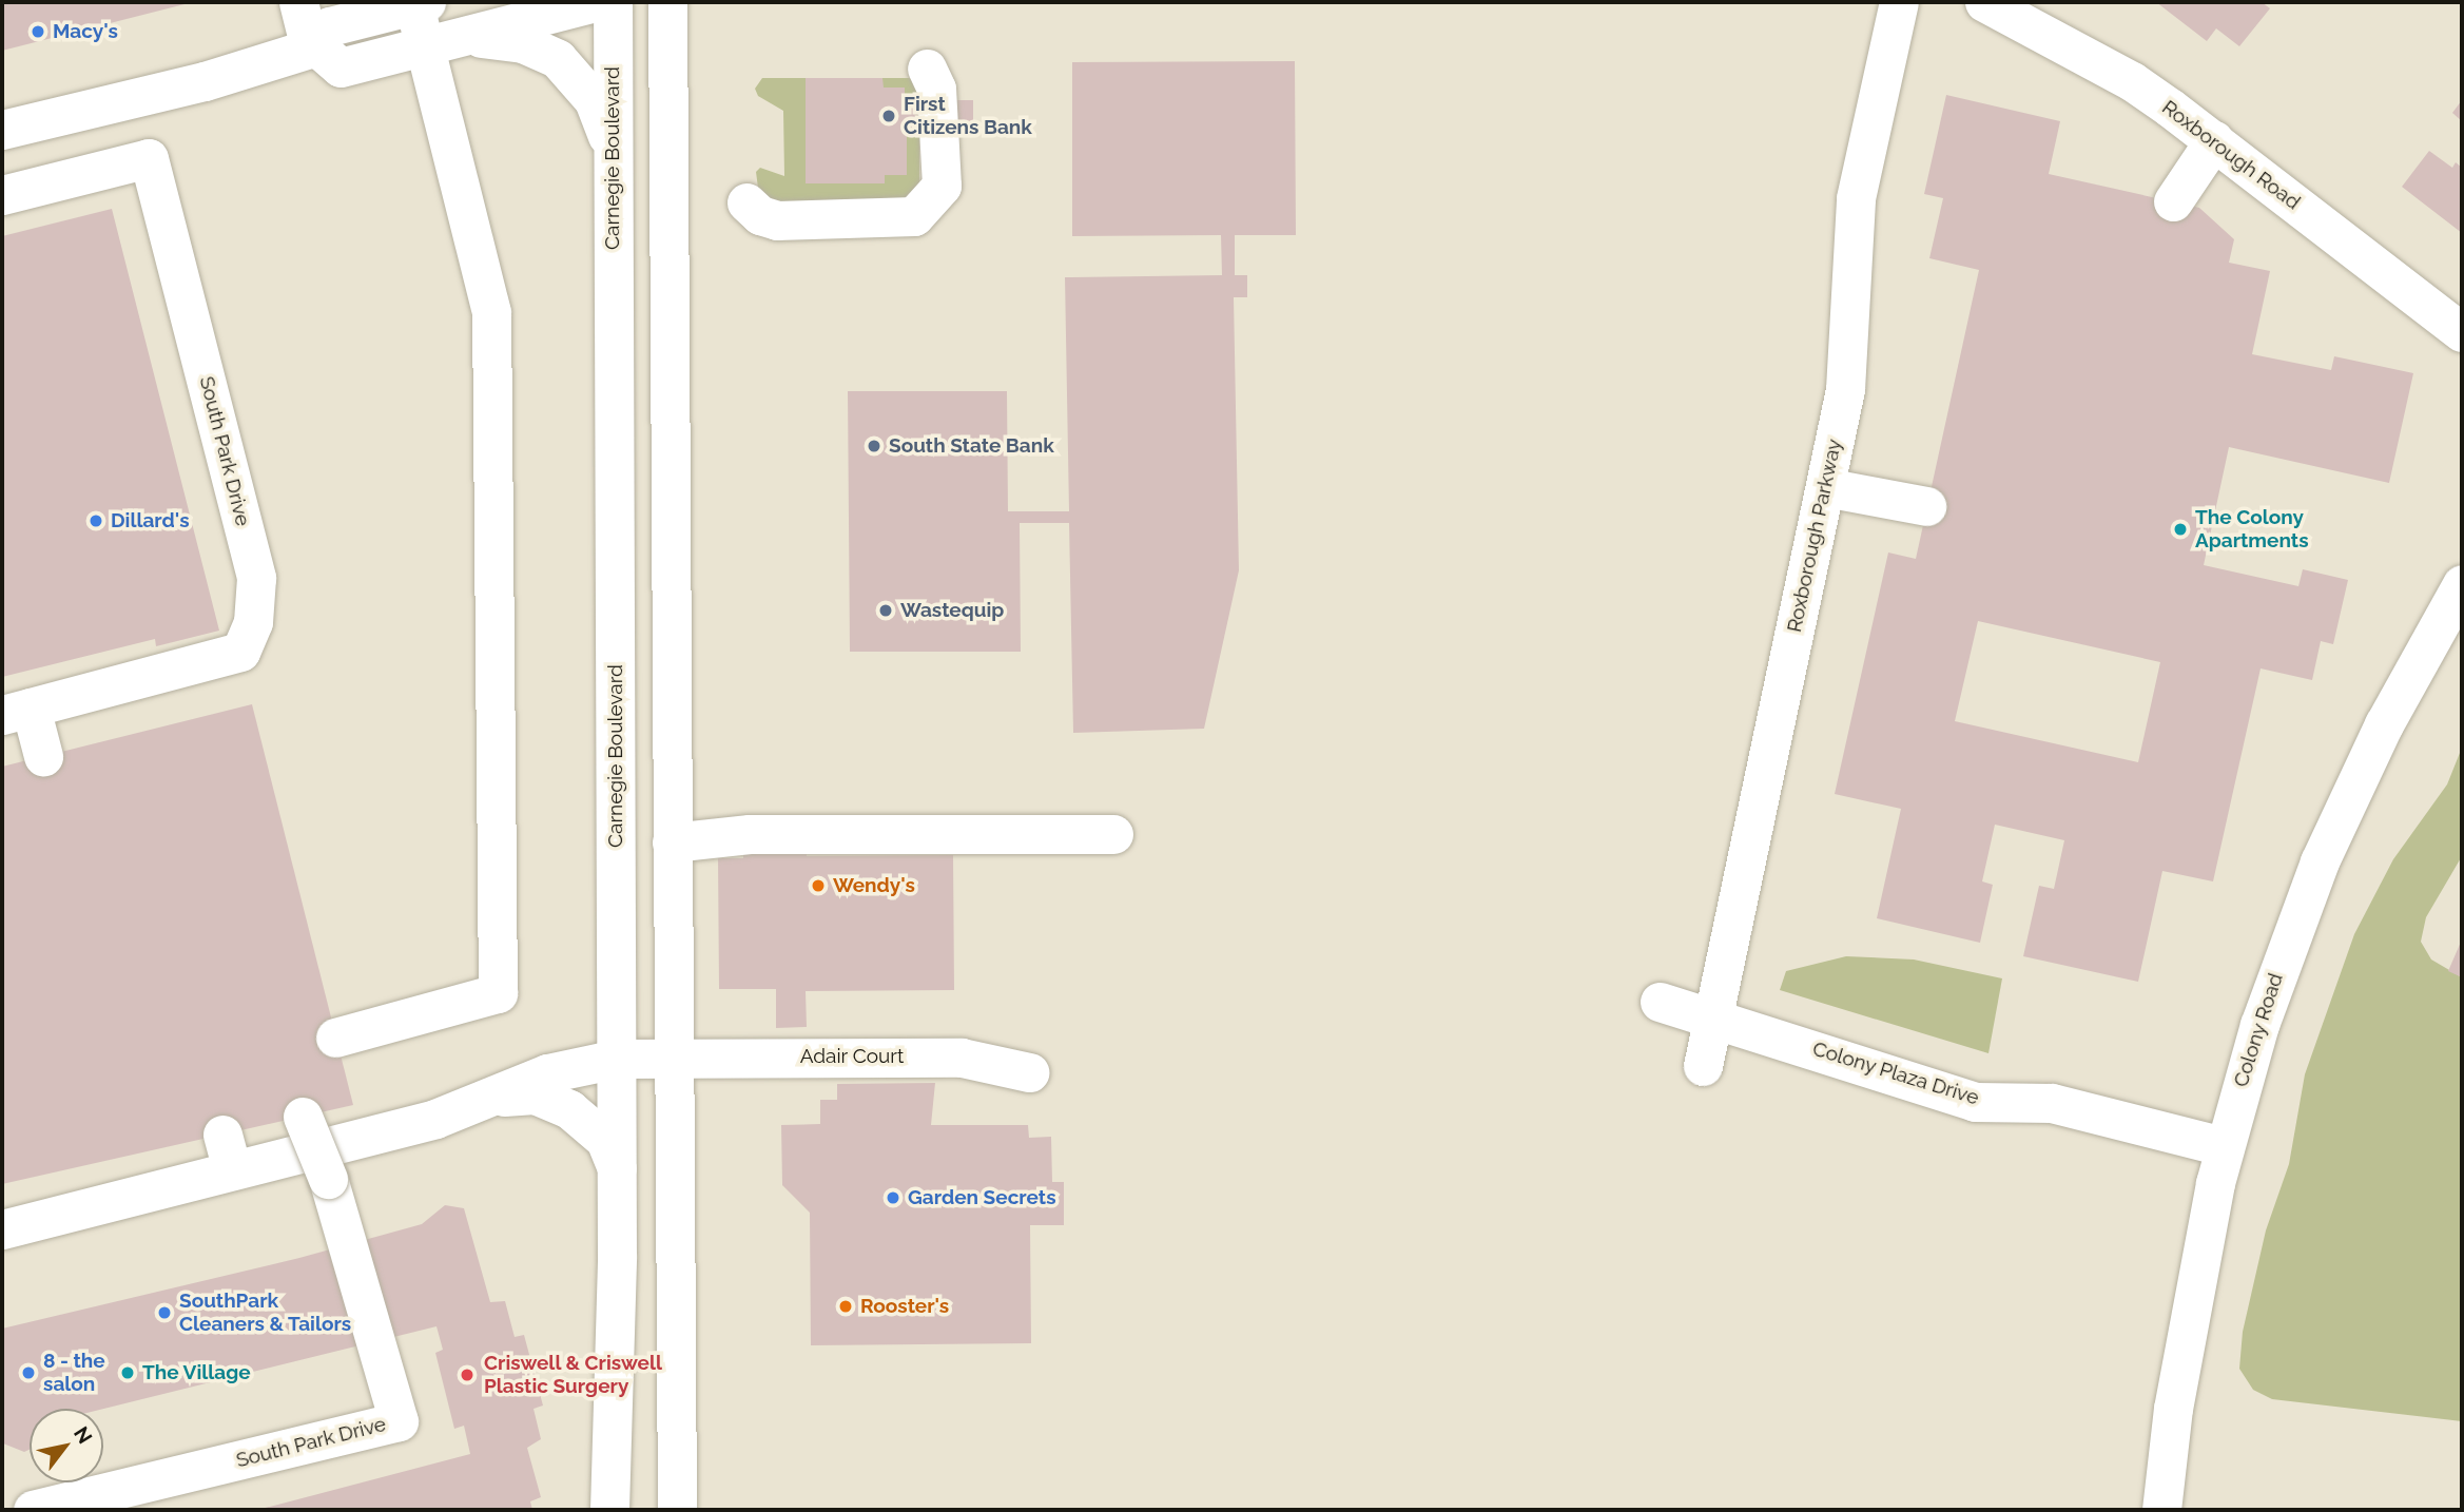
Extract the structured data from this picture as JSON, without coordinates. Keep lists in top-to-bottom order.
{
  "streets": {
    "street": [
      "Roxborough Road",
      "Carnegie Boulevard",
      "South Park Drive",
      "Roxborough Parkway",
      "Colony Road",
      "Adair Court",
      "Colony Plaza Drive"
    ]
  },
  "crossings": [
    ["Roxborough Parkway", "Colony Plaza Drive"],
    ["Colony Road", "Colony Plaza Drive"]
  ],
  "places": [
    "Macy's",
    "First Citizens Bank",
    "South State Bank",
    "Dillard's",
    "The Colony Apartments",
    "Wastequip",
    "Wendy's",
    "Garden Secrets",
    "Rooster's",
    "SouthPark Cleaners & Tailors",
    "8 - the salon",
    "The Village",
    "Criswell & Criswell Plastic Surgery"
  ],
  "north": "top right"
}
